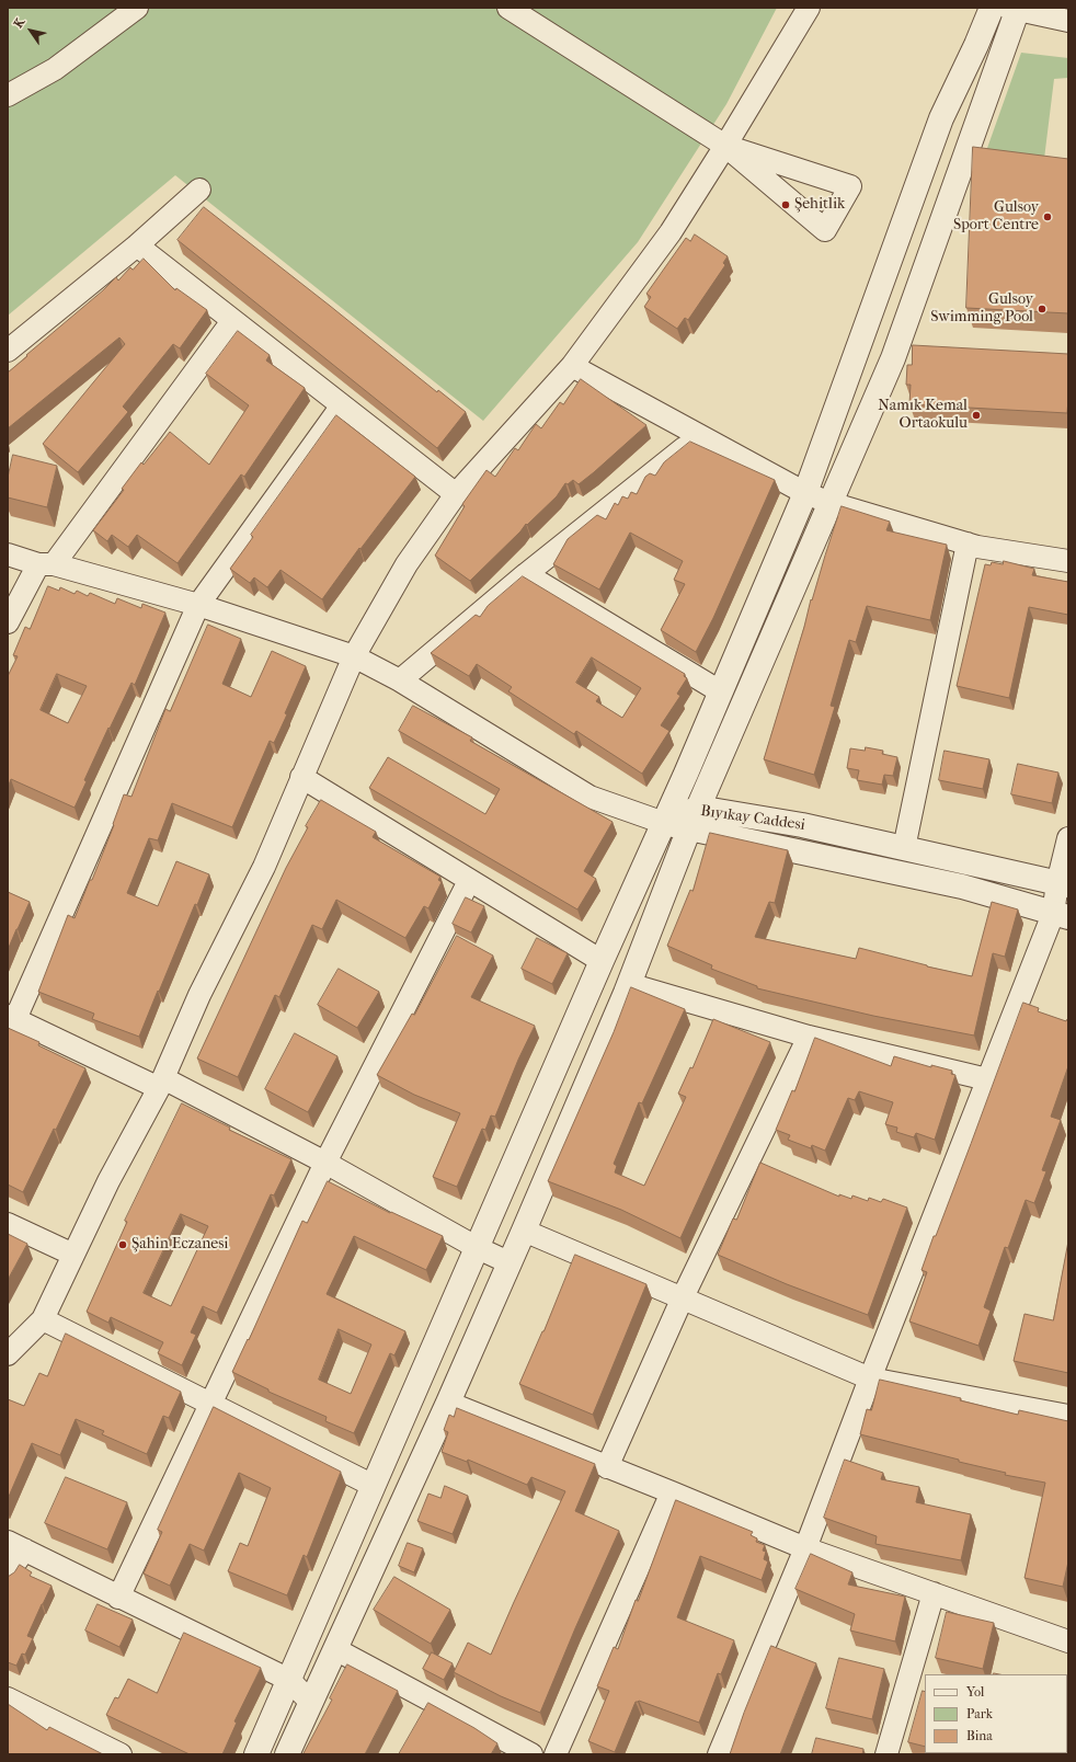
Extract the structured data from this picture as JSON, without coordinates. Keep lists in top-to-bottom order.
{
  "streets": {
    "street": ["Bıyıkay Caddesi"]
  },
  "places": [
    "Şehitlik",
    "Gulsoy Sport Centre",
    "Gulsoy Swimming Pool",
    "Namık Kemal Ortaokulu",
    "Şahin Eczanesi"
  ],
  "legend": ["Yol", "Park", "Bina"],
  "north": "top left"
}
